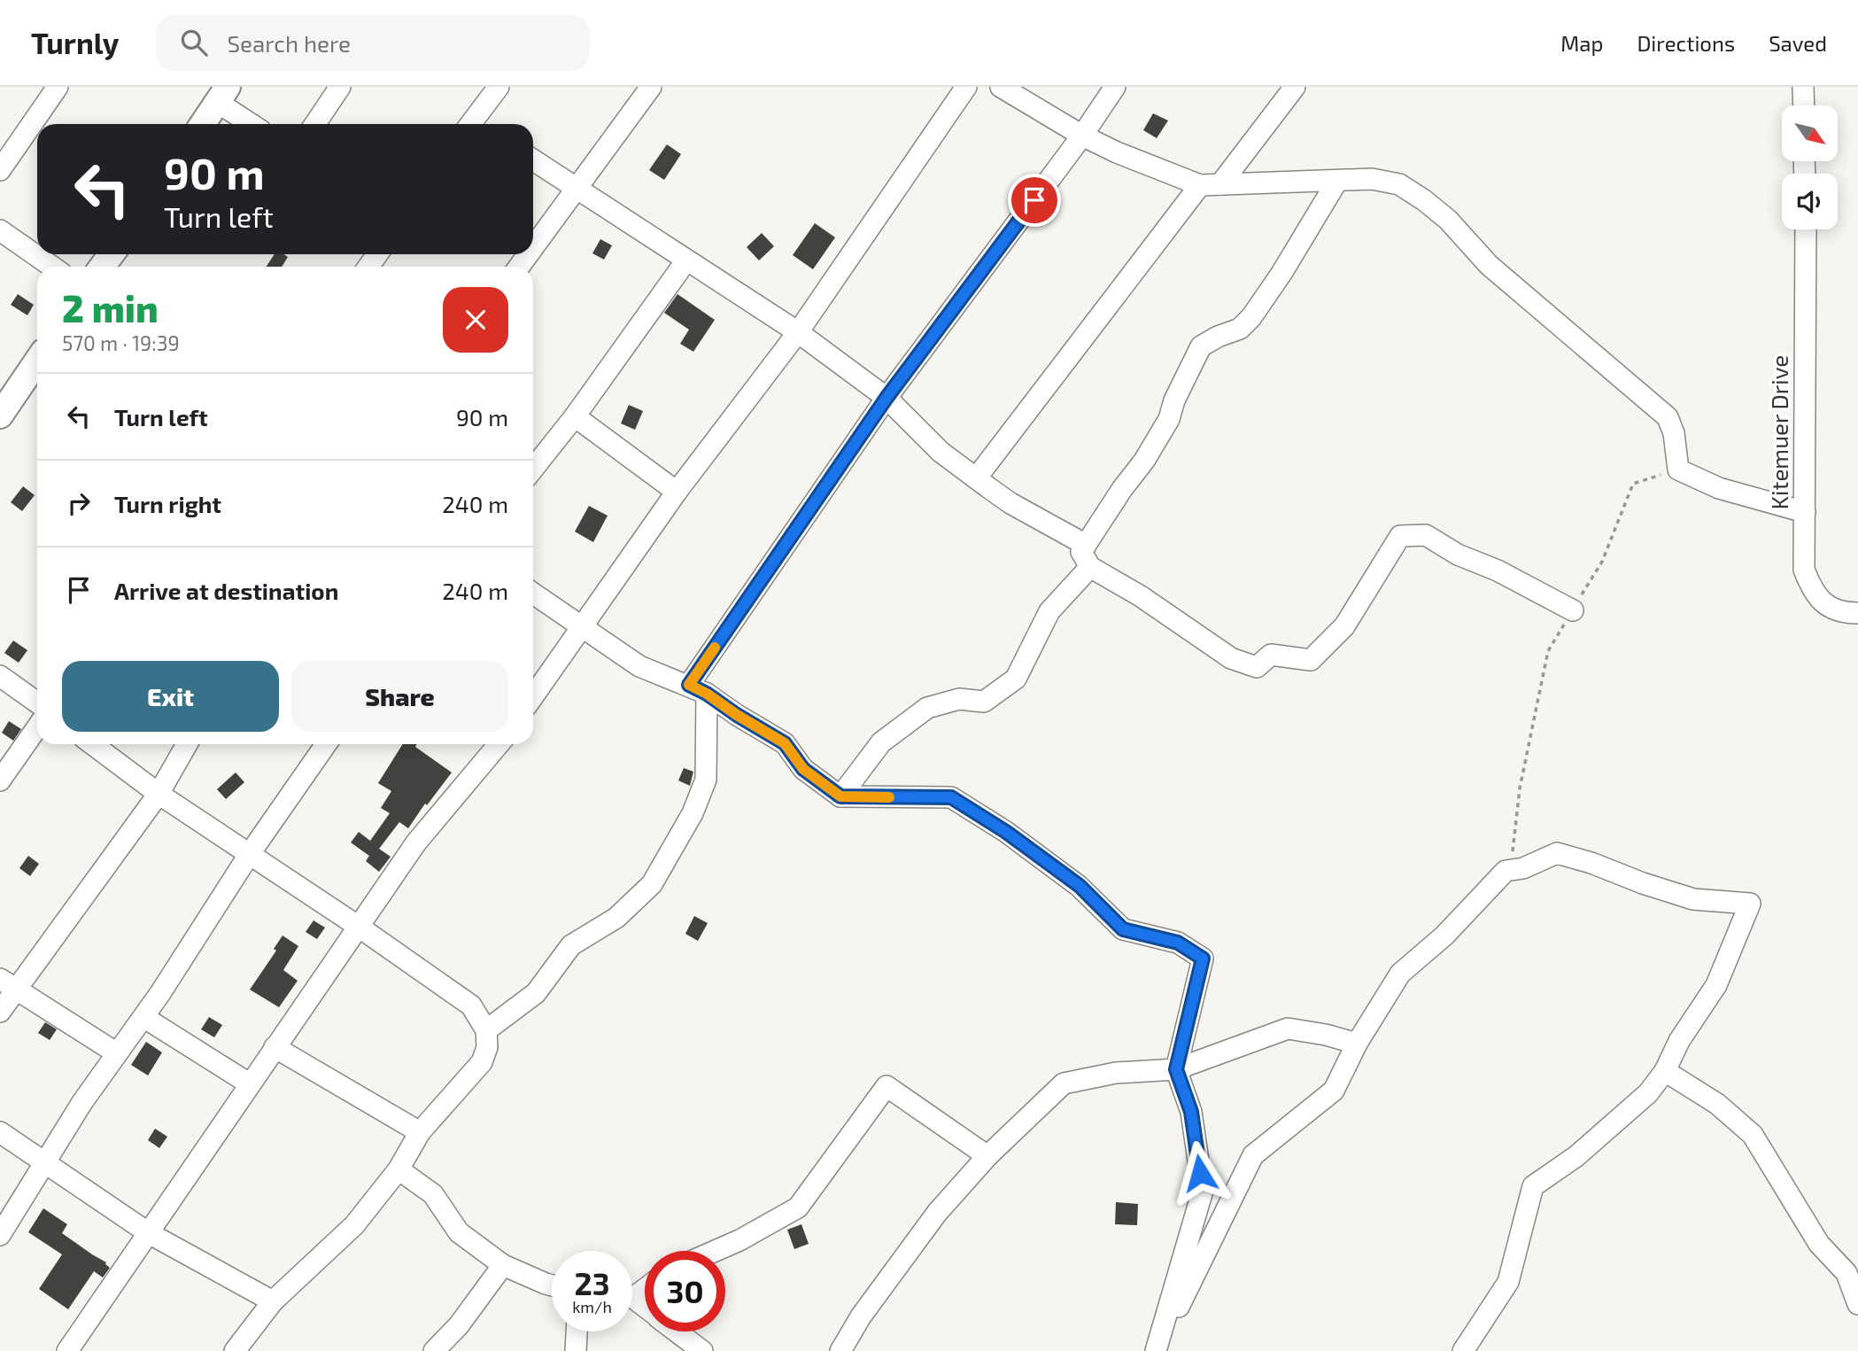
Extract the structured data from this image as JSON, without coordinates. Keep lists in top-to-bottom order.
{
  "streets": {
    "street": ["Kitemuer Drive"]
  },
  "north": "bottom right",
  "page": {
    "header": "Turnly",
    "search": "Search here",
    "nav": ["Map", "Directions", "Saved"],
    "turn": ["90 m", "Turn left"],
    "heading": ["2 min", "570 m · 19:39"],
    "list": [
      {
        "name": "Turn left",
        "value": "90 m"
      },
      {
        "name": "Turn right",
        "value": "240 m"
      },
      {
        "name": "Arrive at destination",
        "value": "240 m"
      }
    ],
    "buttons": ["Exit", "Share"],
    "speed": "23 km/h",
    "limit": "30"
  }
}
